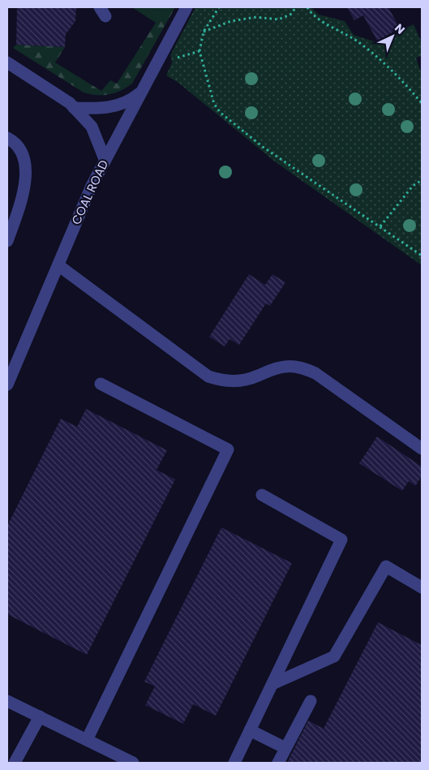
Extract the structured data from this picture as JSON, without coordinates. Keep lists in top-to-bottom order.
{
  "streets": {
    "street": ["COAL ROAD"]
  },
  "north": "top right"
}
